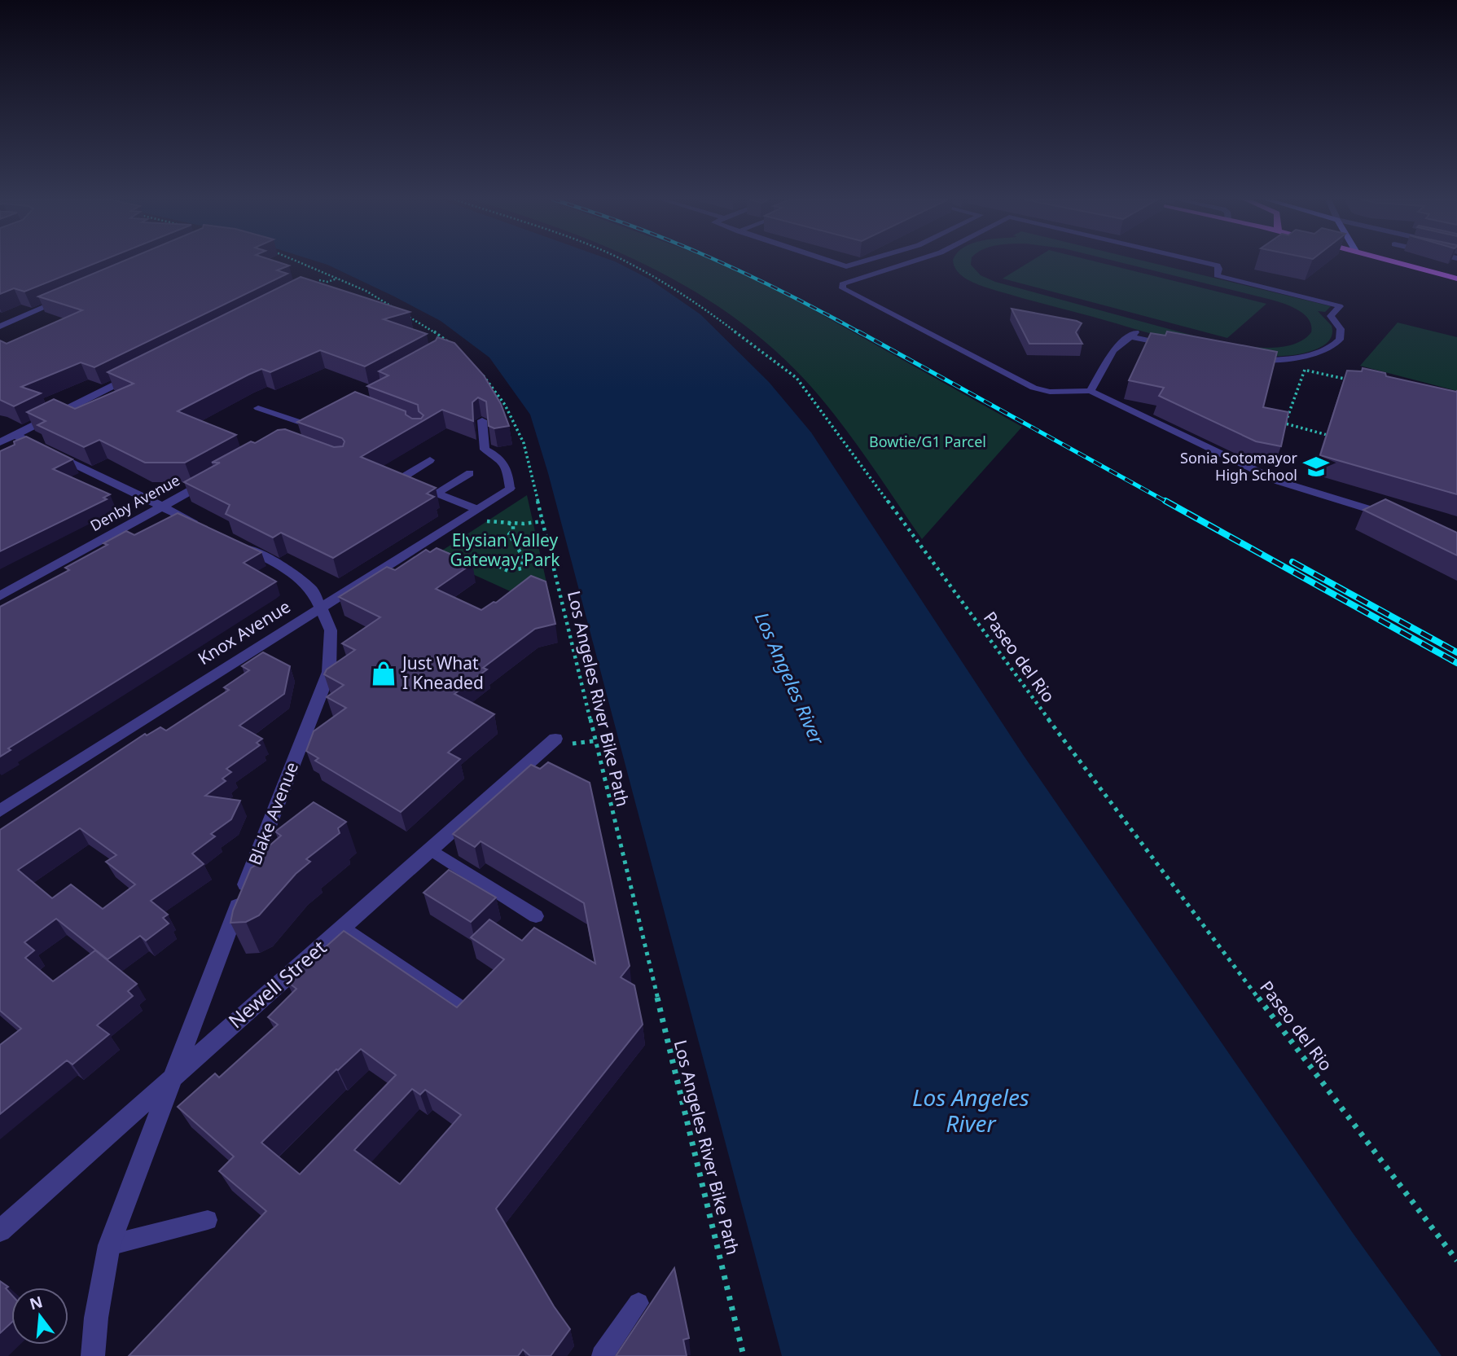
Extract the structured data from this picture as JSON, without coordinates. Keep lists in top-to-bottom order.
{
  "streets": {
    "street": [
      "Denby Avenue",
      "Knox Avenue",
      "Blake Avenue",
      "Newell Street"
    ],
    "path": ["Paseo del Rio", "Los Angeles River Bike Path"]
  },
  "crossings": [
    ["Knox Avenue", "Blake Avenue"],
    ["Blake Avenue", "Newell Street"]
  ],
  "water": ["Los Angeles River"],
  "parks": ["Bowtie/G1 Parcel", "Elysian Valley Gateway Park"],
  "places": {
    "school or university": ["Sonia Sotomayor High School"],
    "shop": ["Just What I Kneaded"]
  },
  "north": "top"
}
